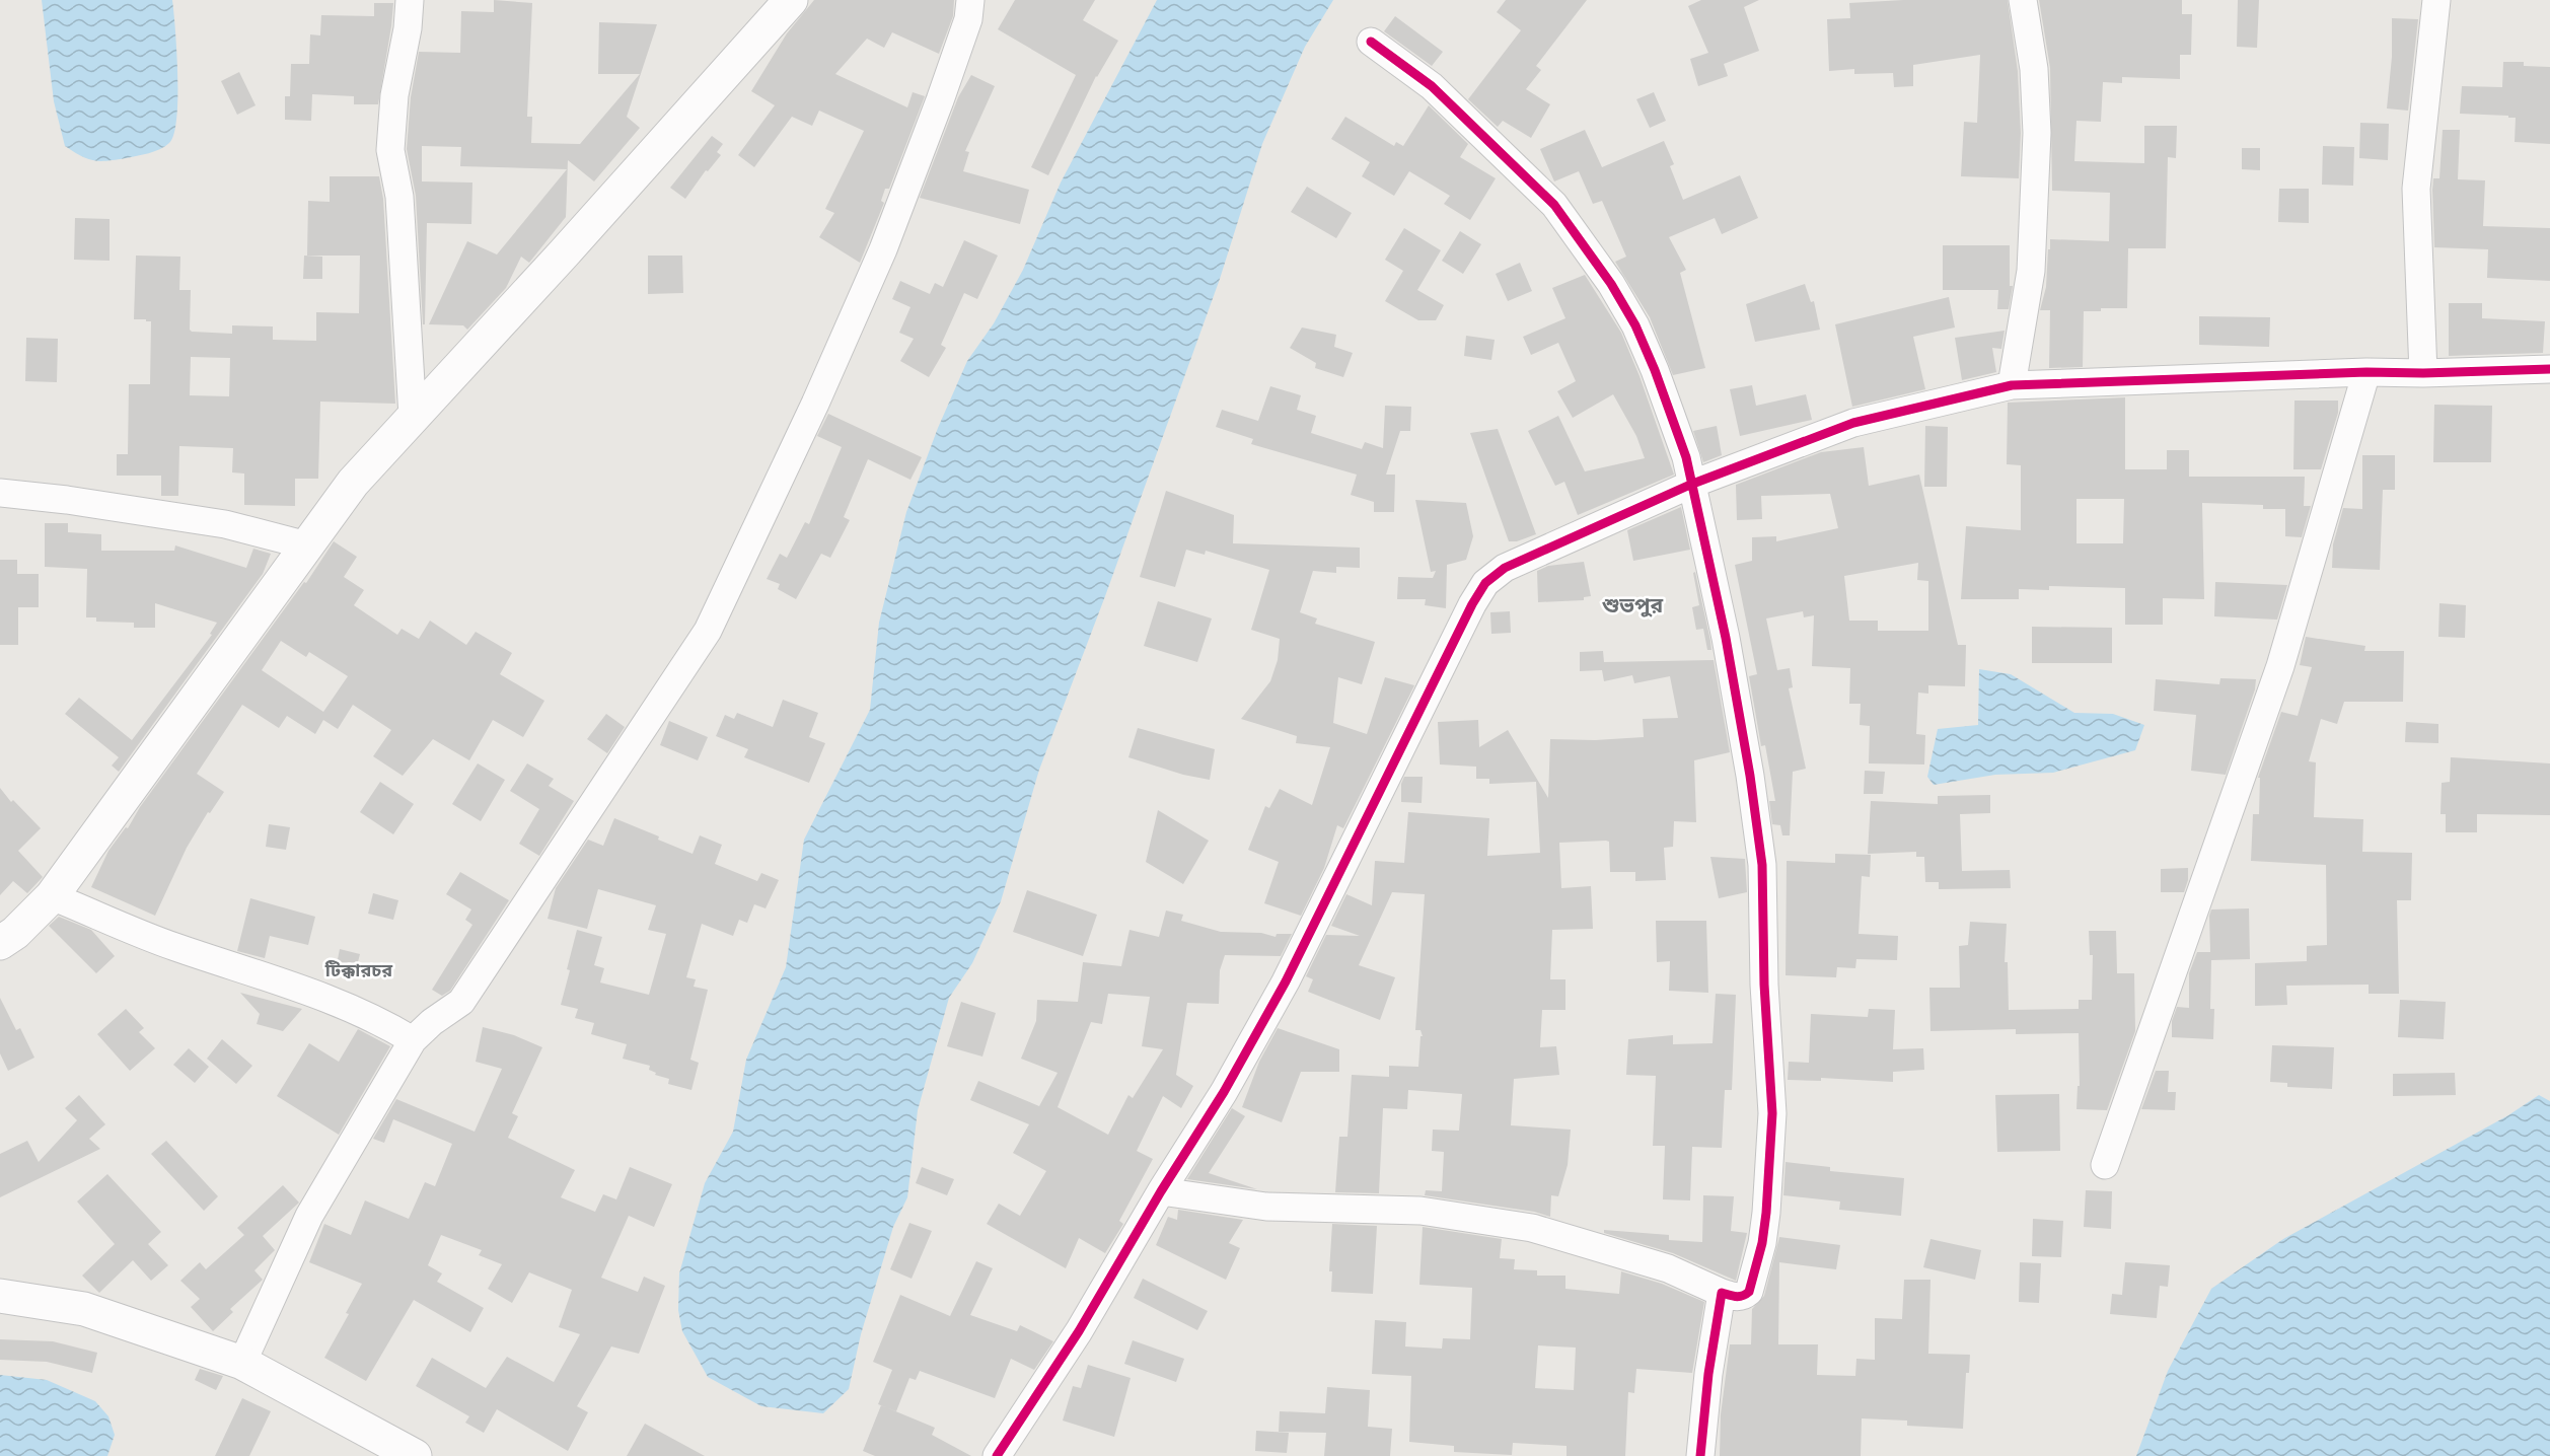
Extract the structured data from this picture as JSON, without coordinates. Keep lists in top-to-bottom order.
{
  "districts": ["শুভপুর", "টিক্কারচর"]
}
